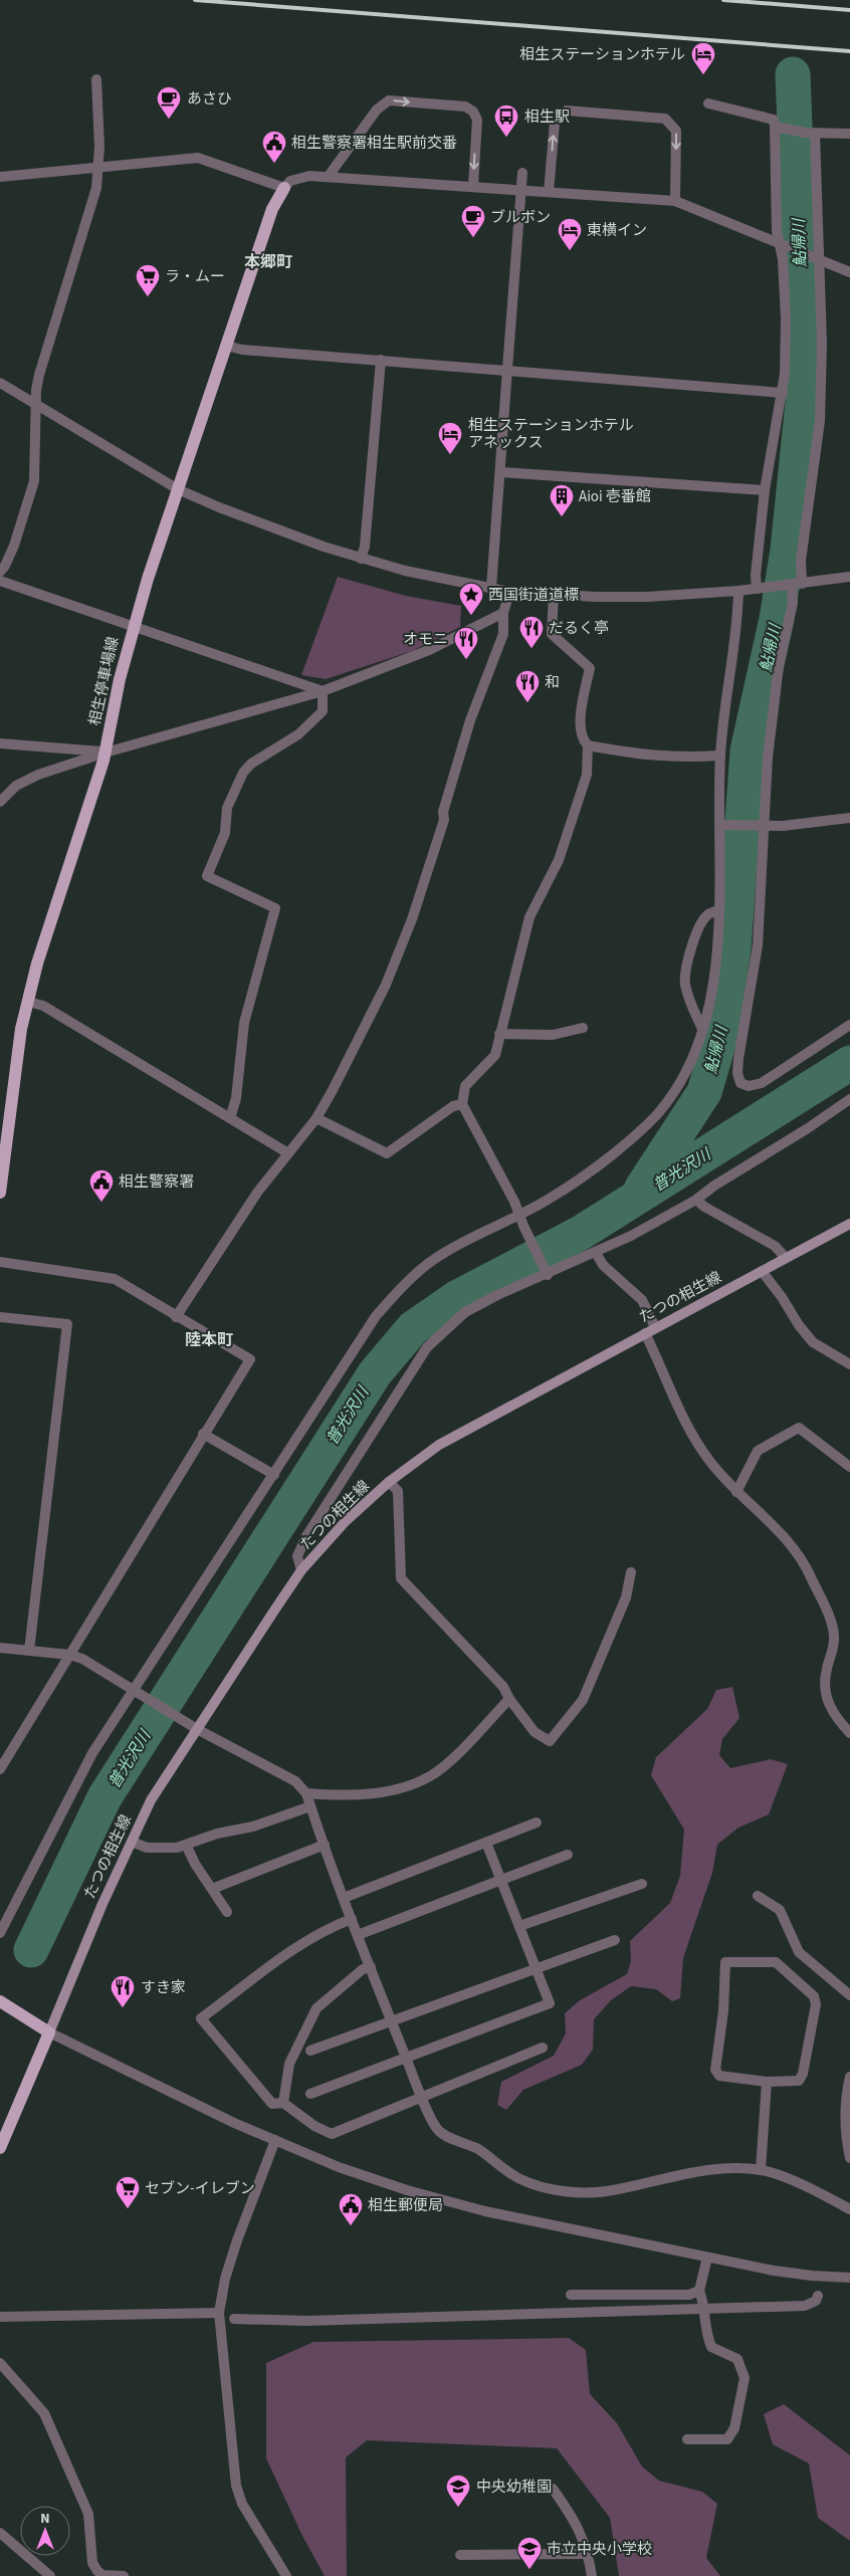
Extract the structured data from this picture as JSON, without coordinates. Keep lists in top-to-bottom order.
{
  "streets": {
    "main road": ["相生停車場線", "たつの相生線"]
  },
  "districts": ["本郷町", "陸本町"],
  "water": ["鮎帰川", "普光沢川"],
  "places": {
    "hotel": ["相生ステーションホテル", "東横イン", "相生ステーションホテル アネックス"],
    "cafe": ["あさひ", "ブルボン"],
    "bus stop": ["相生駅"],
    "public building": ["相生警察署相生駅前交番", "相生警察署", "相生郵便局"],
    "supermarket": ["ラ・ムー", "セブン-イレブン"],
    "building": ["Aioi 壱番館"],
    "place": ["西国街道道標"],
    "restaurant": [
      "だるく亭",
      "オモニ",
      "和",
      "すき家"
    ],
    "school or university": ["中央幼稚園", "市立中央小学校"]
  },
  "north": "top"
}
